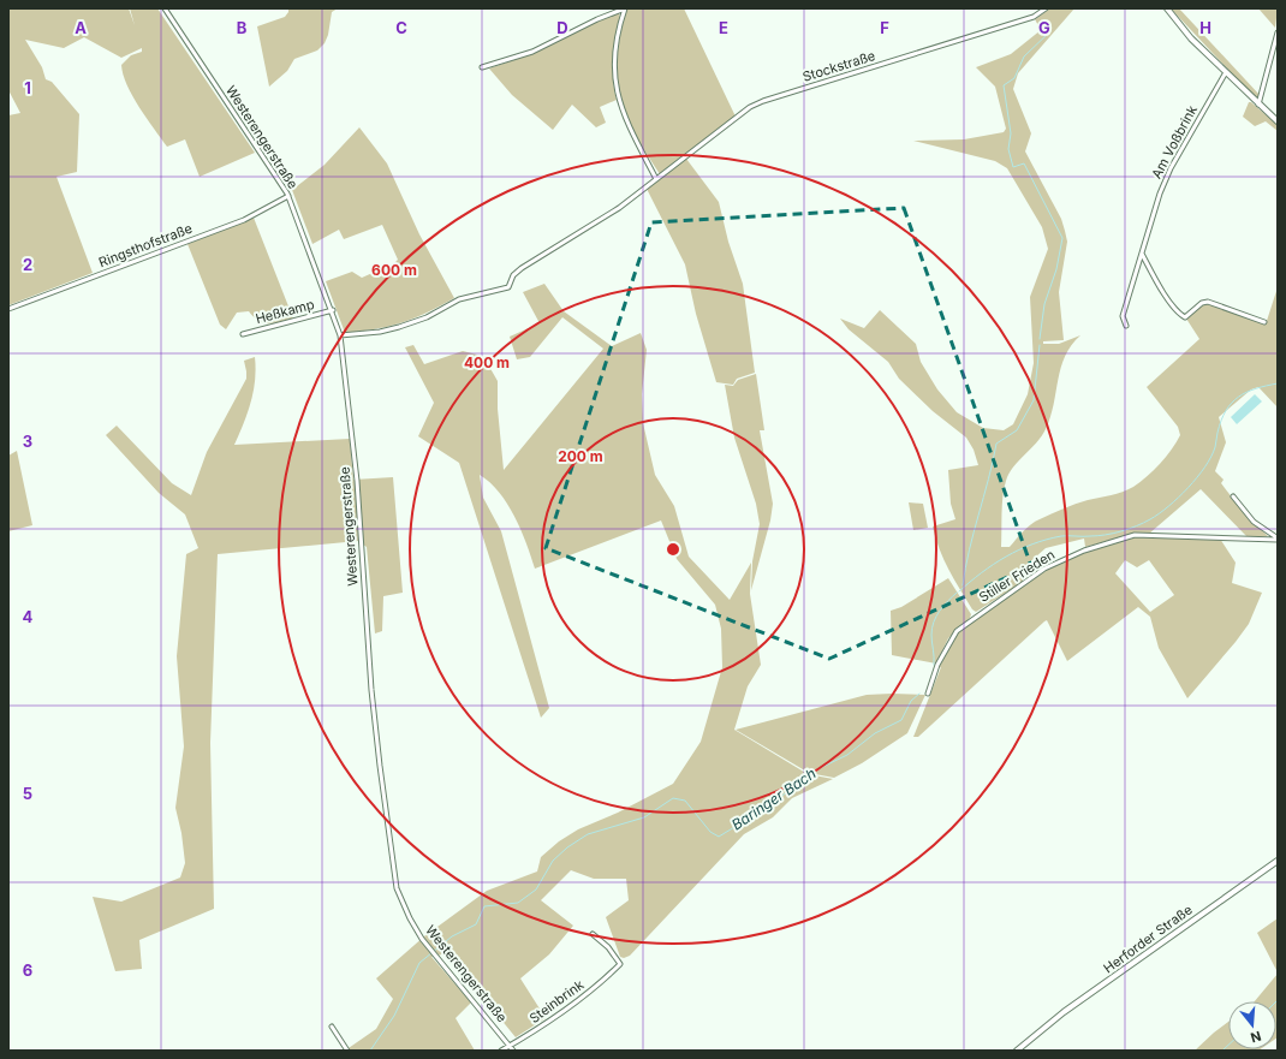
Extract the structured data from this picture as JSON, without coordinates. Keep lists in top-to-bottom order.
{
  "streets": {
    "main road": ["Herforder Straße"],
    "street": [
      "Stockstraße",
      "Westerengerstraße",
      "Am Voßbrink",
      "Ringsthofstraße",
      "Heßkamp",
      "Stiller Frieden",
      "Steinbrink"
    ]
  },
  "crossings": [
    ["Stockstraße", "Westerengerstraße"],
    ["Westerengerstraße", "Ringsthofstraße"],
    ["Westerengerstraße", "Heßkamp"],
    ["Westerengerstraße", "Steinbrink"]
  ],
  "water": ["Baringer Bach"],
  "north": "bottom",
  "grid": {
    "columns": [
      "A",
      "B",
      "C",
      "D",
      "E",
      "F",
      "G",
      "H"
    ],
    "rows": [
      "1",
      "2",
      "3",
      "4",
      "5",
      "6"
    ]
  },
  "rings": ["600 m", "400 m", "200 m"]
}
